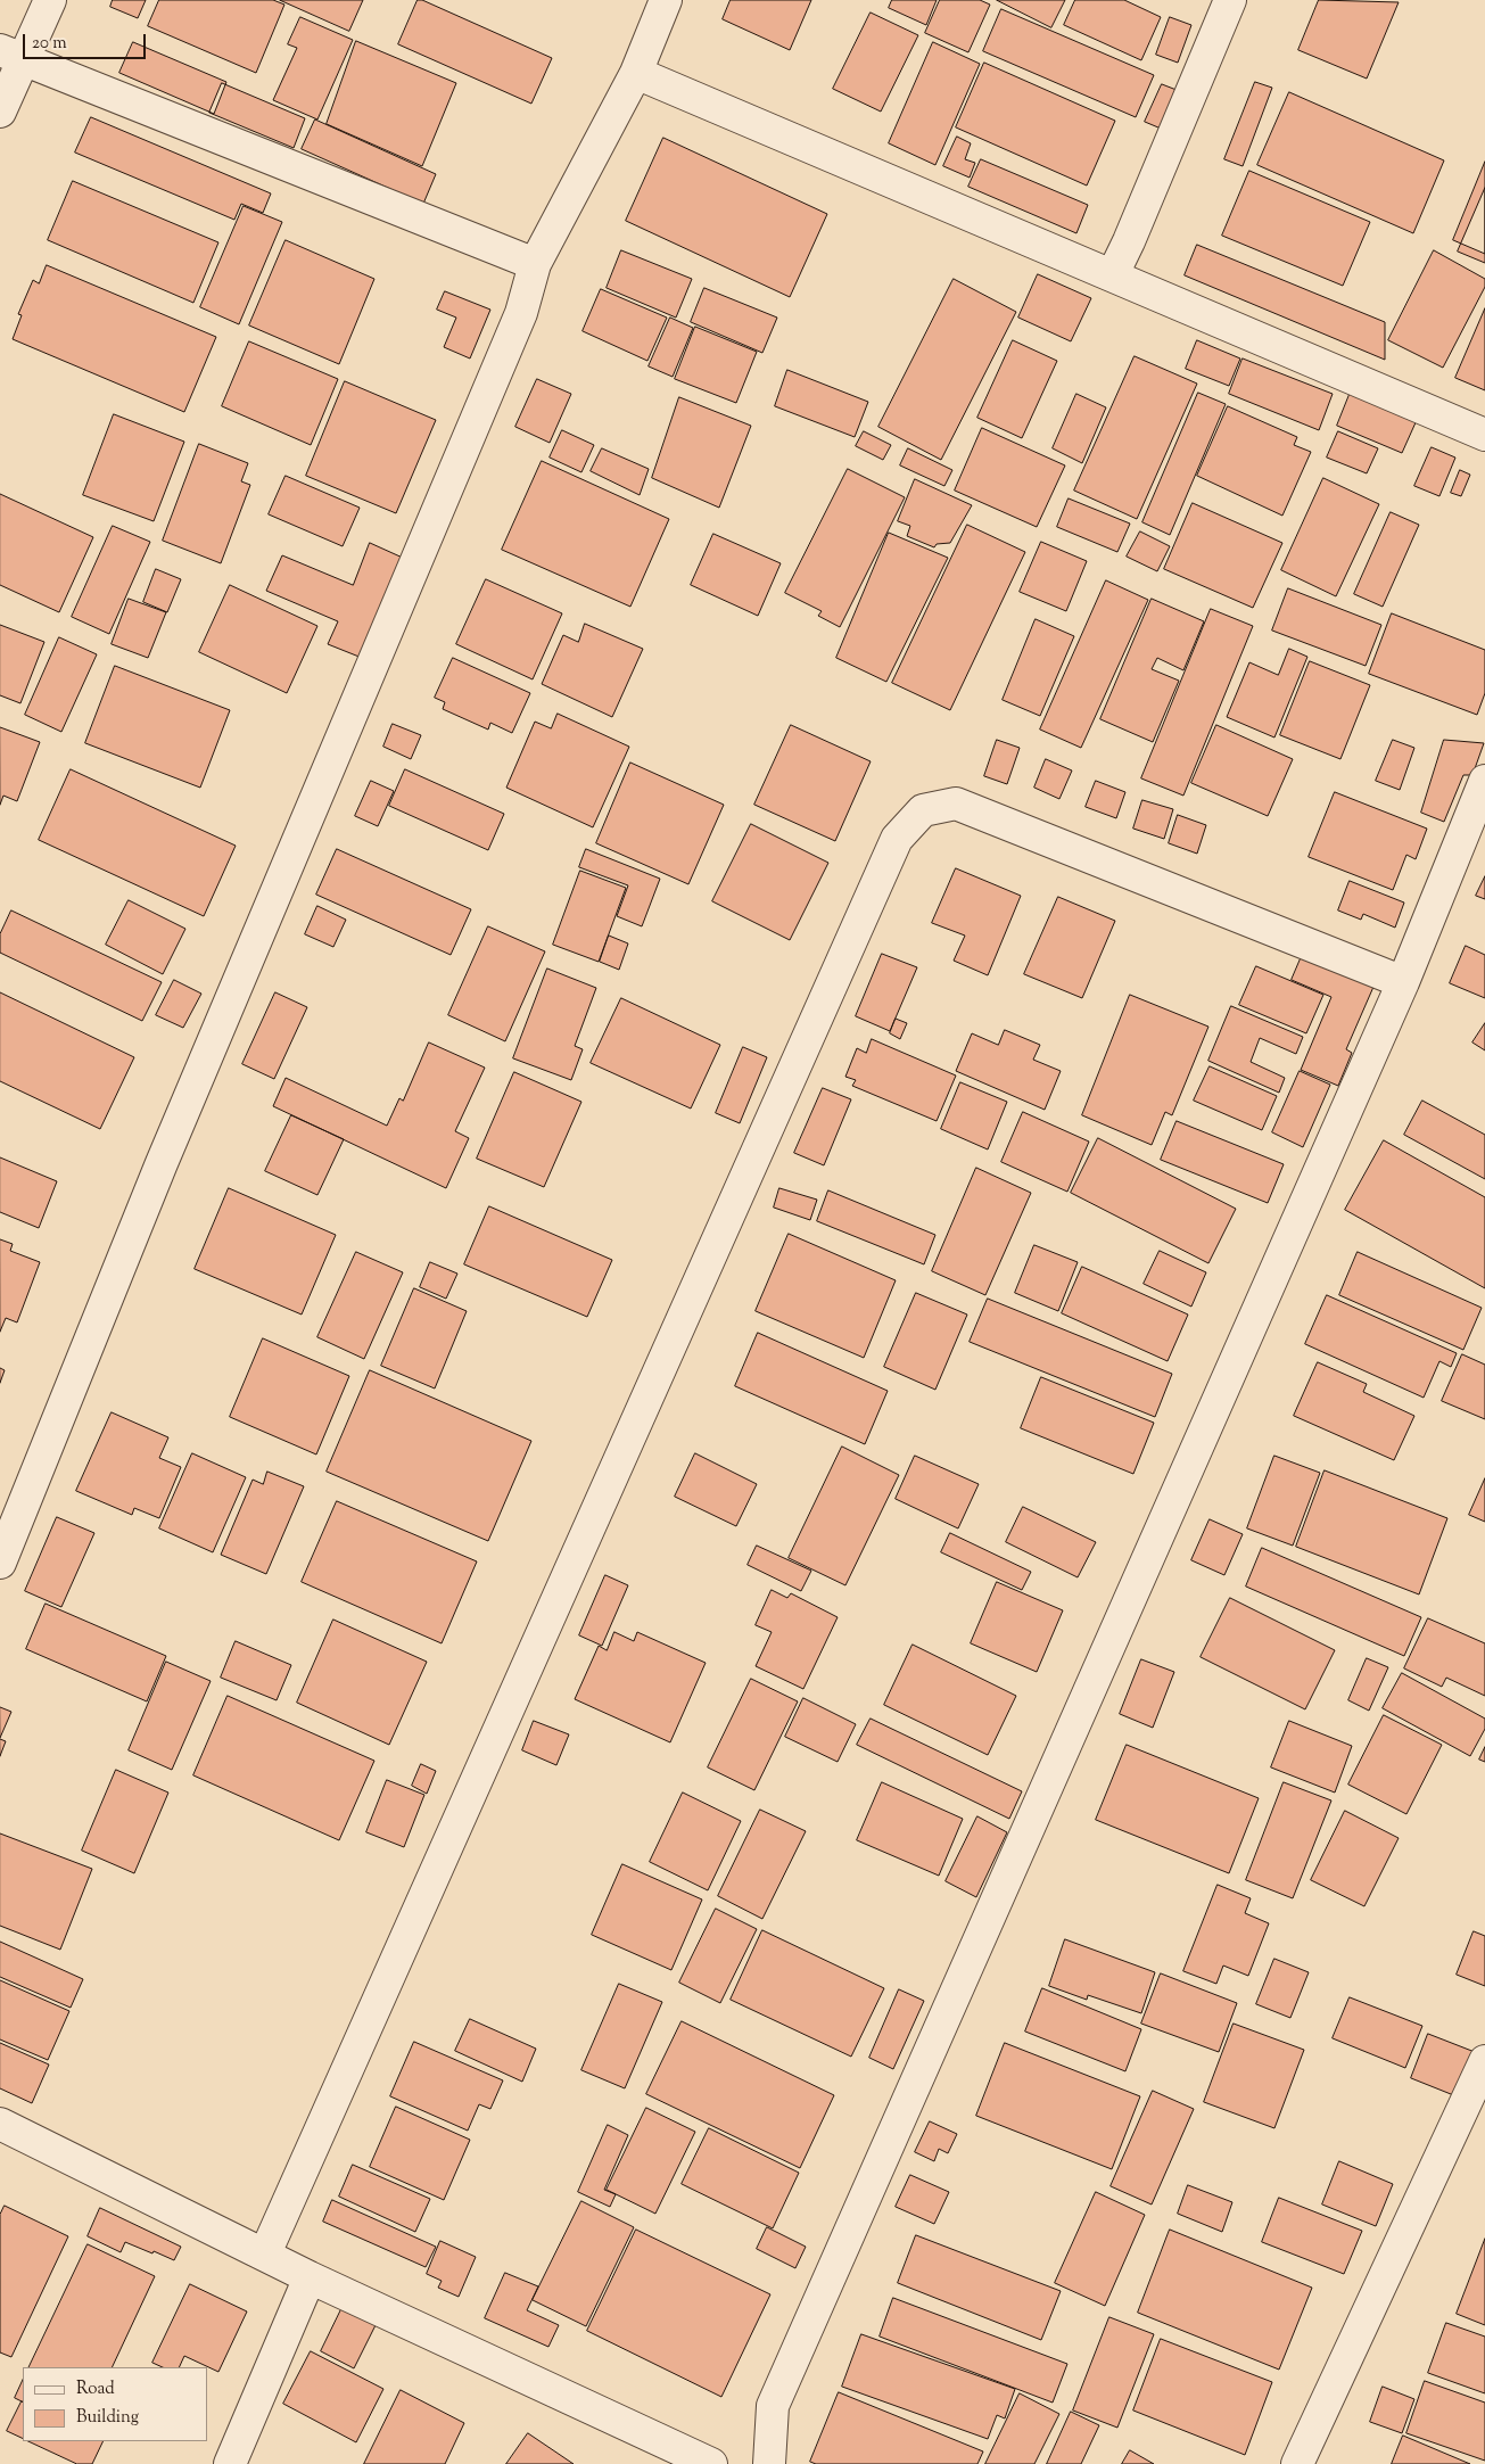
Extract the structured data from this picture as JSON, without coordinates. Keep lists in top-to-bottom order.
{
  "legend": ["Road", "Building"],
  "scale_bar": "20 m"
}
